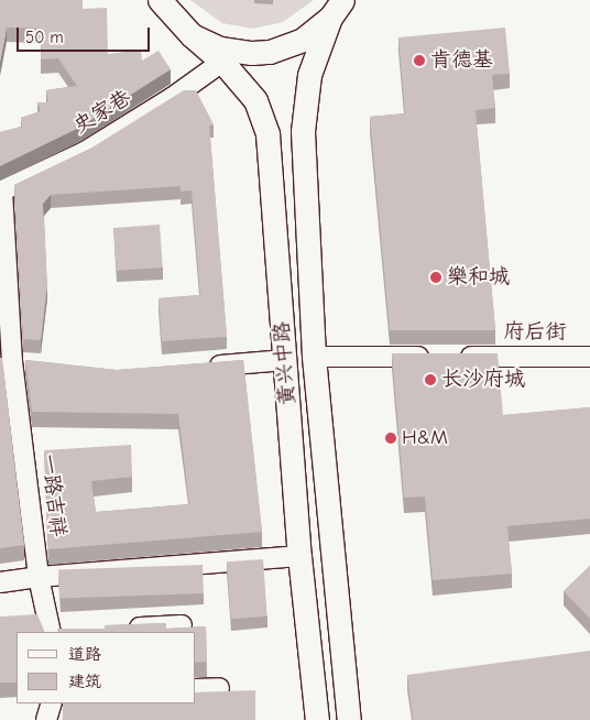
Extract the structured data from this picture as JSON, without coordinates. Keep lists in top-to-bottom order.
{
  "streets": {
    "main road": ["黄兴中路"],
    "street": ["史家巷", "府后街", "一路吉祥"]
  },
  "crossings": [
    ["史家巷", "黄兴中路"],
    ["史家巷", "一路吉祥"],
    ["府后街", "黄兴中路"]
  ],
  "places": [
    "肯德基",
    "樂和城",
    "长沙府城",
    "H&M"
  ],
  "legend": ["道路", "建筑"],
  "scale_bar": "50 m"
}
